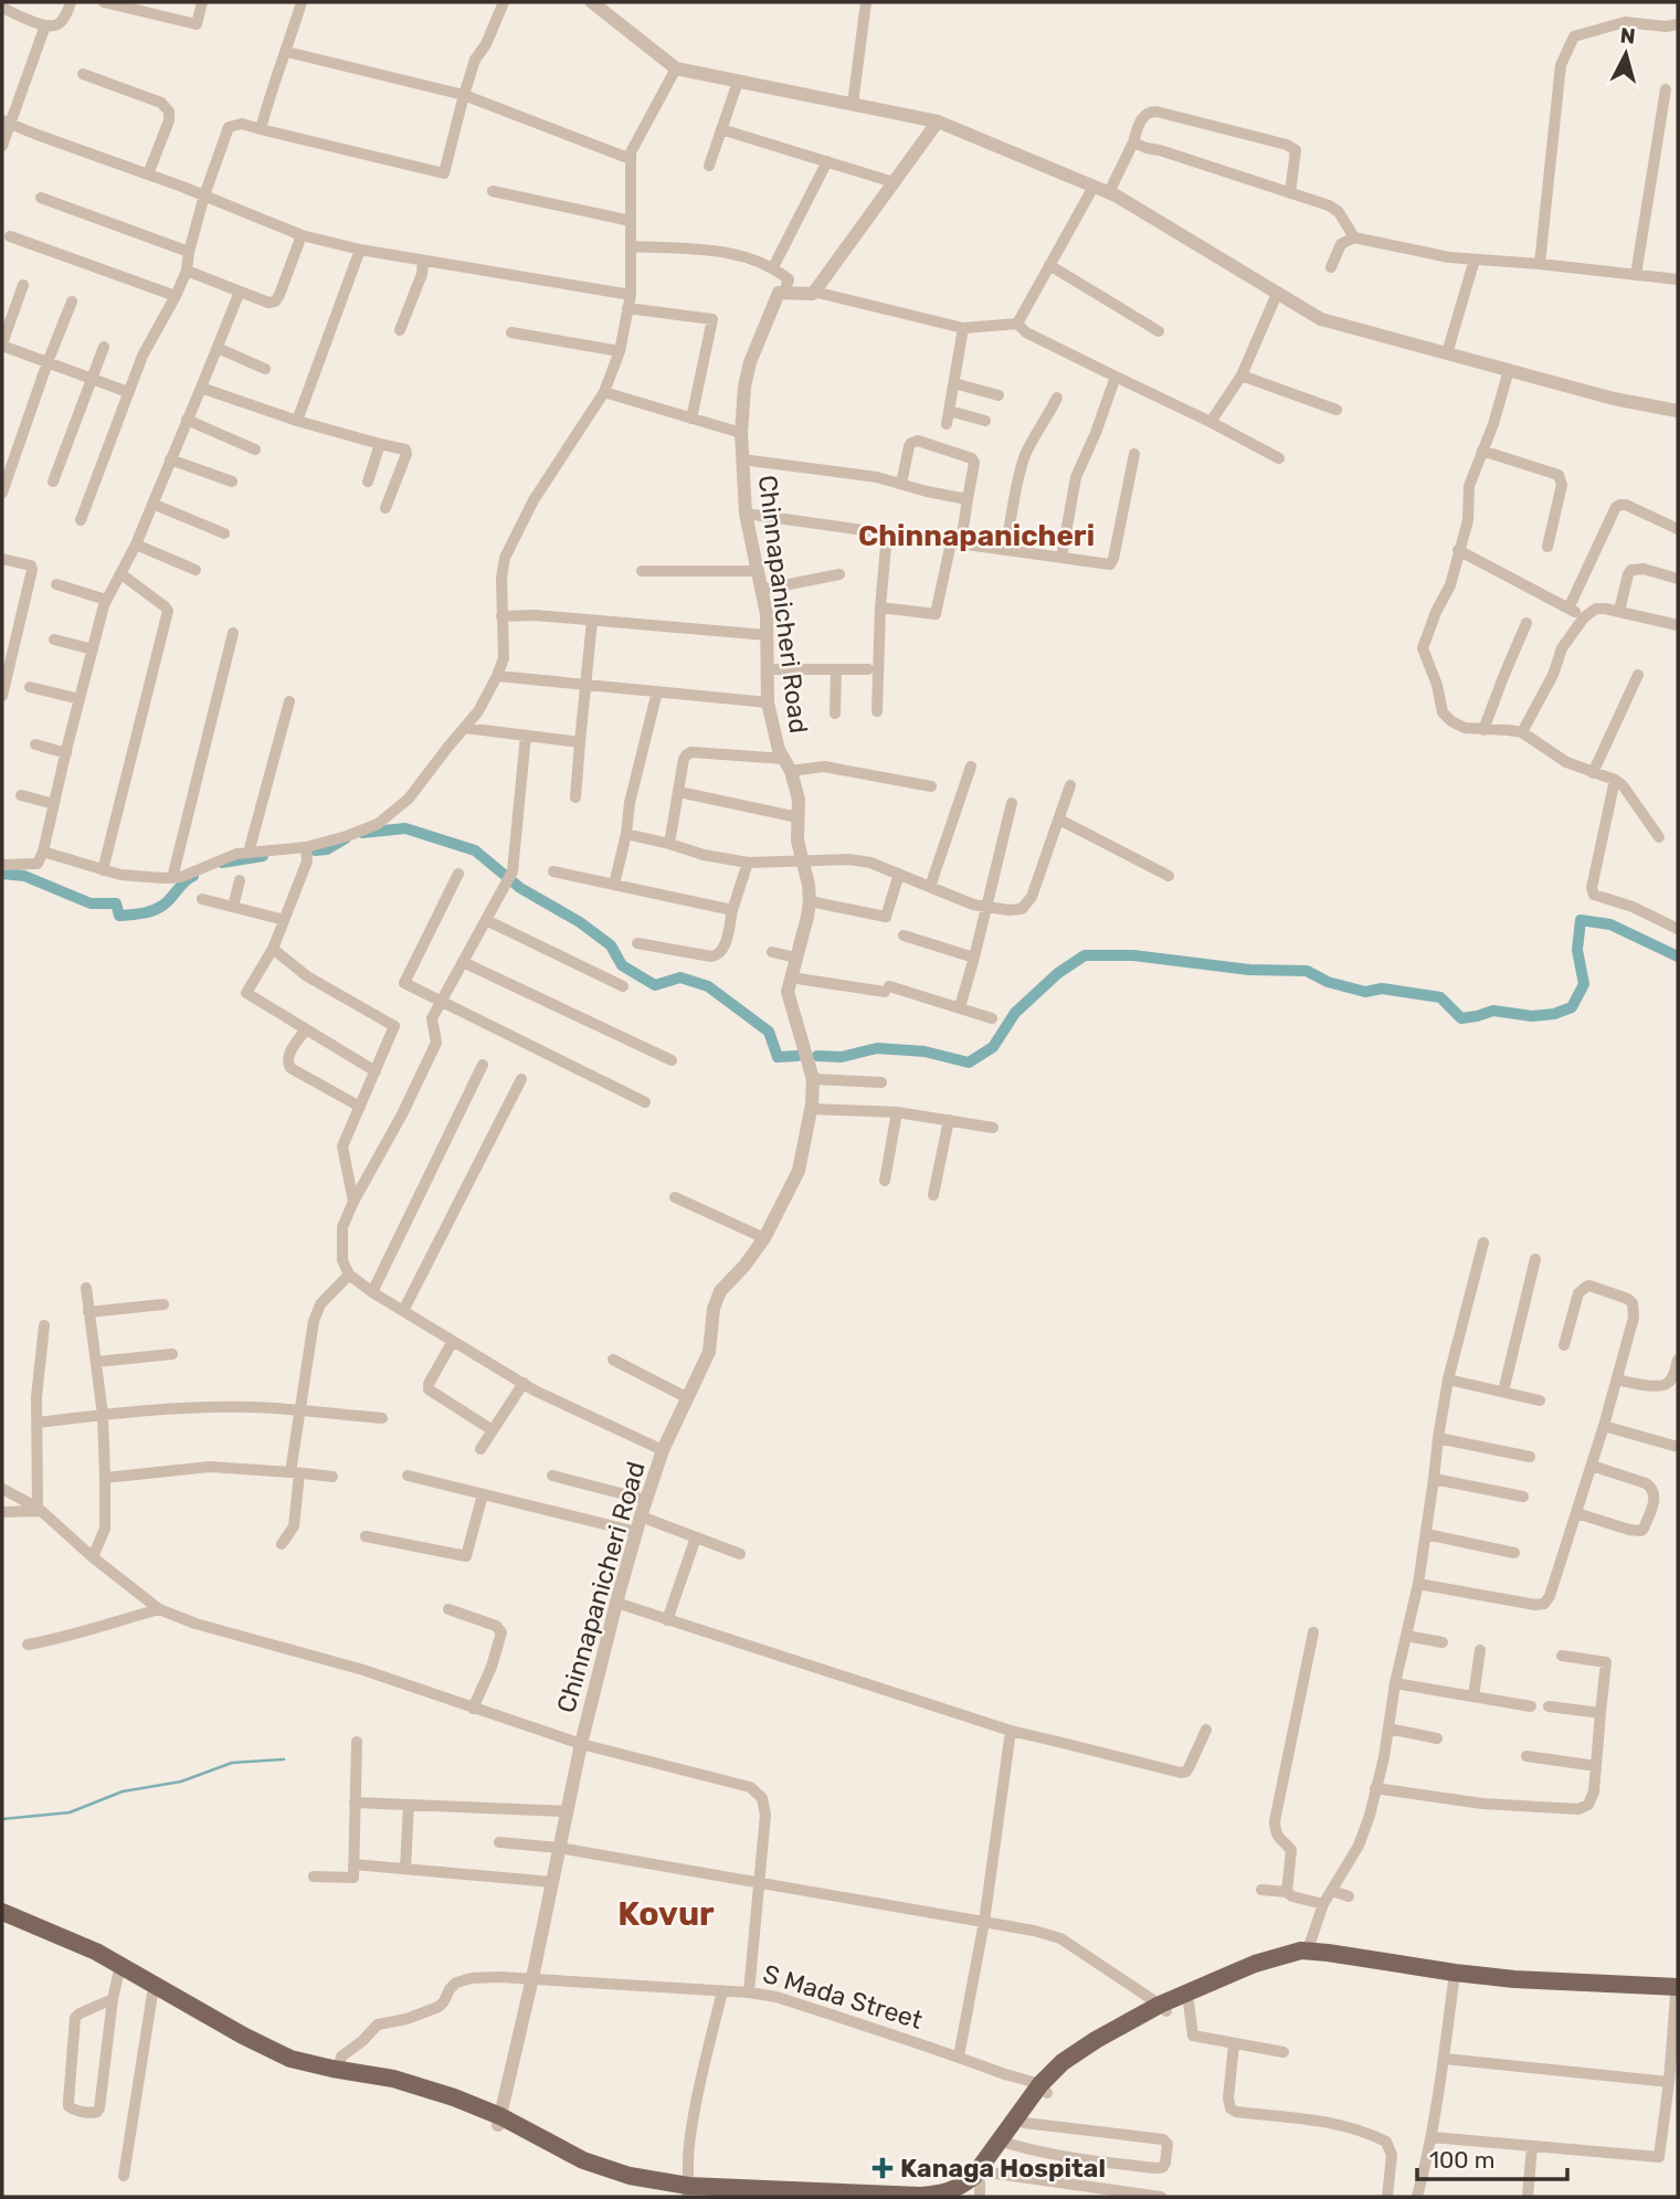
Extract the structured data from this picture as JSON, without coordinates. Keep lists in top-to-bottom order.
{
  "streets": {
    "street": ["Chinnapanicheri Road", "S Mada Street"]
  },
  "crossings": [
    ["Chinnapanicheri Road", "S Mada Street"]
  ],
  "districts": ["Chinnapanicheri", "Kovur"],
  "places": {
    "health": ["Kanaga Hospital"]
  },
  "scale_bar": "100 m",
  "north": "top"
}
